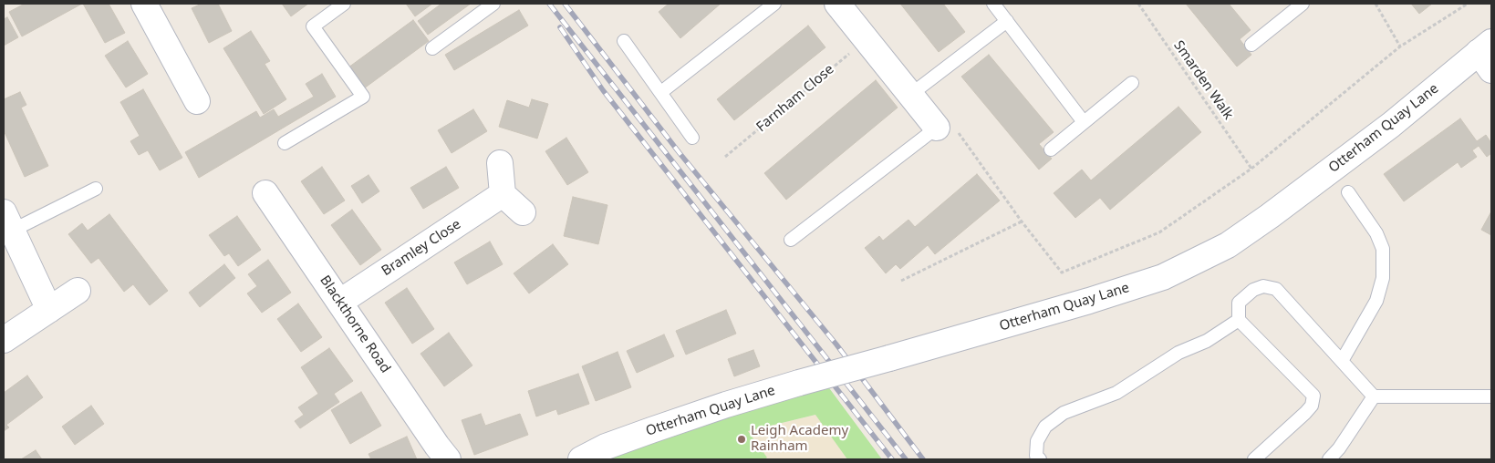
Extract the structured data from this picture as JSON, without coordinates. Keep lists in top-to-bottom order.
{
  "streets": {
    "street": ["Otterham Quay Lane", "Bramley Close", "Blackthorne Road"],
    "path": ["Smarden Walk", "Farnham Close"]
  },
  "crossings": [
    ["Bramley Close", "Blackthorne Road"]
  ],
  "places": ["Leigh Academy Rainham"]
}
